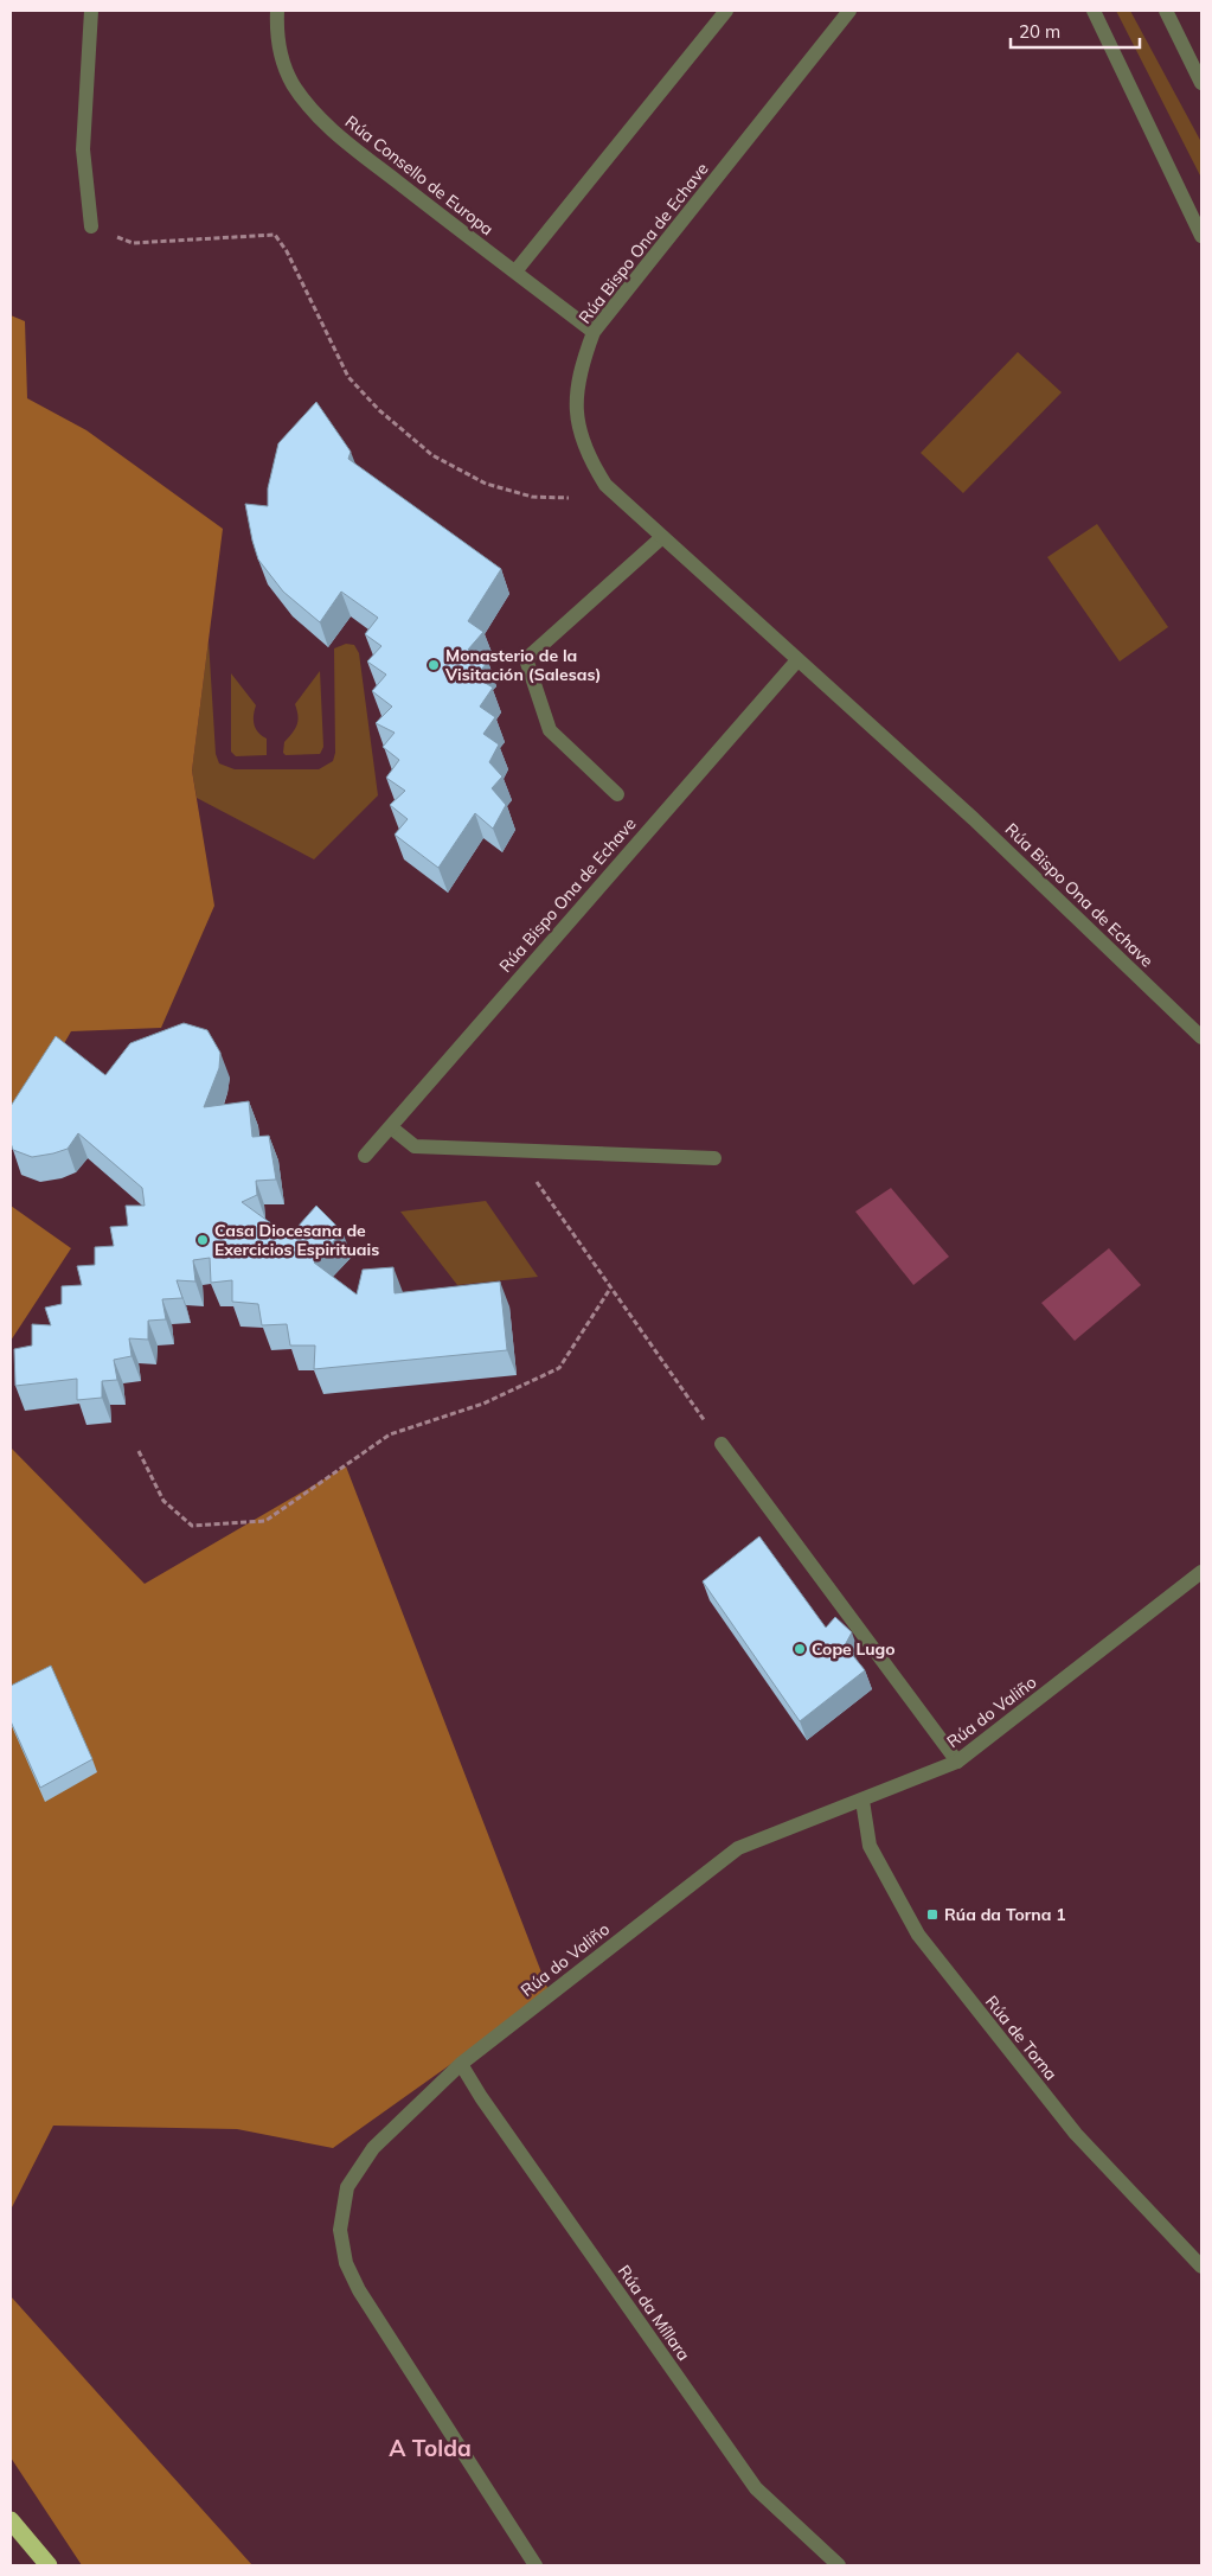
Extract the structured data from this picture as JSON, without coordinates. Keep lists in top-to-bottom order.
{
  "streets": {
    "street": [
      "Rúa Consello de Europa",
      "Rúa Bispo Ona de Echave",
      "Rúa do Valiño",
      "Rúa de Torna",
      "Rúa da Míllara"
    ]
  },
  "crossings": [
    ["Rúa Consello de Europa", "Rúa Bispo Ona de Echave"],
    ["Rúa do Valiño", "Rúa de Torna"],
    ["Rúa do Valiño", "Rúa da Míllara"]
  ],
  "districts": ["A Tolda"],
  "places": {
    "other": ["Monasterio de la Visitación (Salesas)", "Casa Diocesana de Exercicios Espirituais", "Cope Lugo"],
    "transit": ["Rúa da Torna 1"]
  },
  "scale_bar": "20 m"
}
